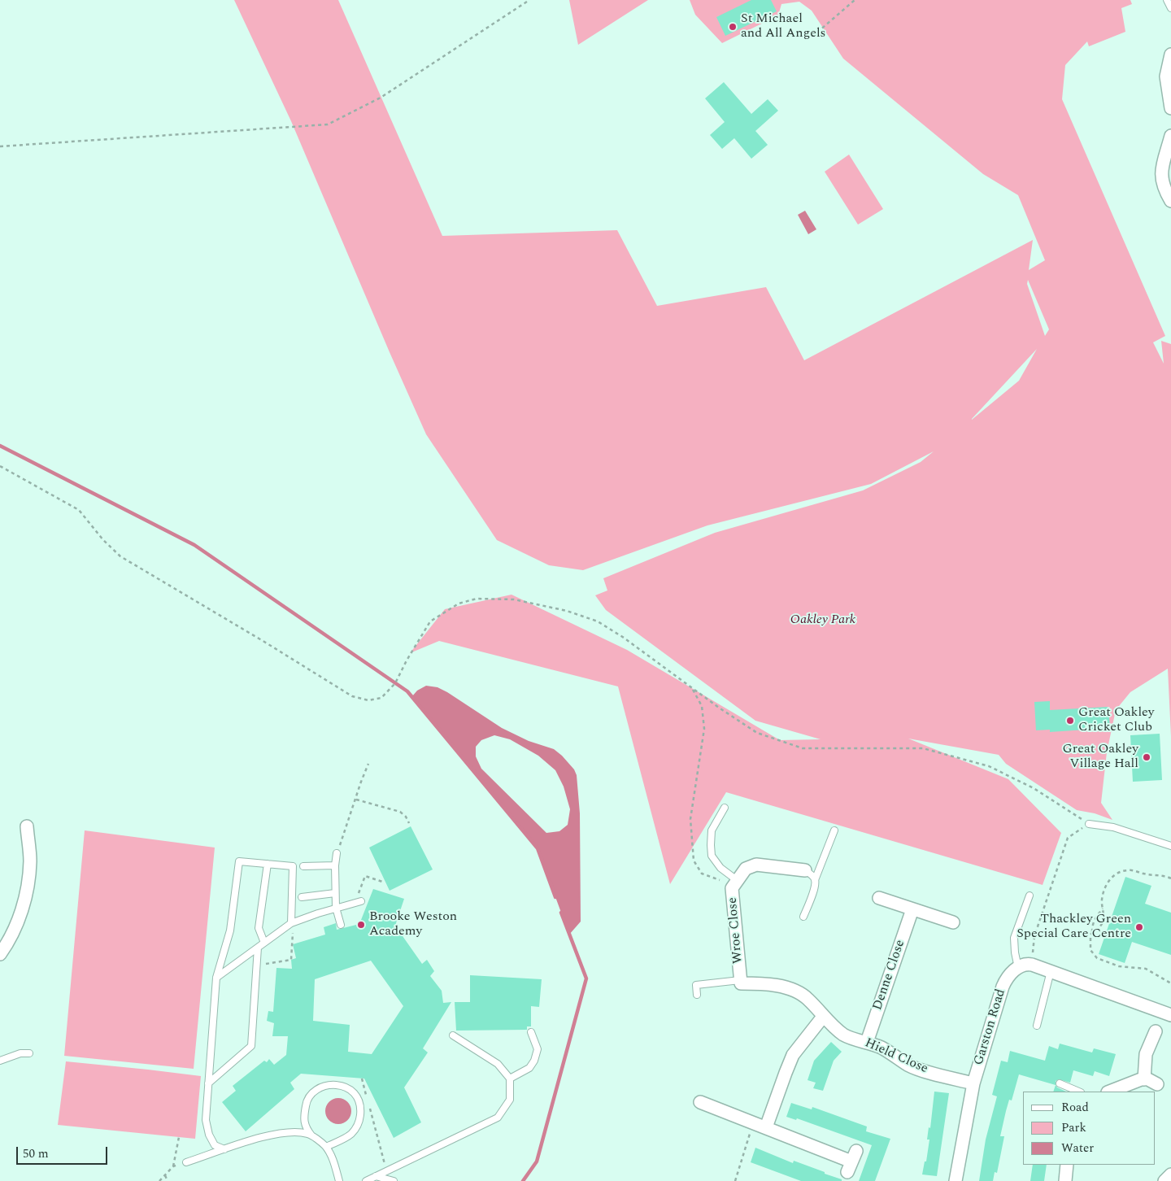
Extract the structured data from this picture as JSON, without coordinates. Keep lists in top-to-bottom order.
{
  "streets": {
    "street": [
      "Wroe Close",
      "Denne Close",
      "Garston Road",
      "Hield Close"
    ]
  },
  "crossings": [
    ["Wroe Close", "Hield Close"],
    ["Denne Close", "Hield Close"],
    ["Garston Road", "Hield Close"]
  ],
  "parks": ["Oakley Park"],
  "places": [
    "St Michael and All Angels",
    "Great Oakley Cricket Club",
    "Great Oakley Village Hall",
    "Brooke Weston Academy",
    "Thackley Green Special Care Centre"
  ],
  "legend": ["Road", "Park", "Water"],
  "scale_bar": "50 m"
}
